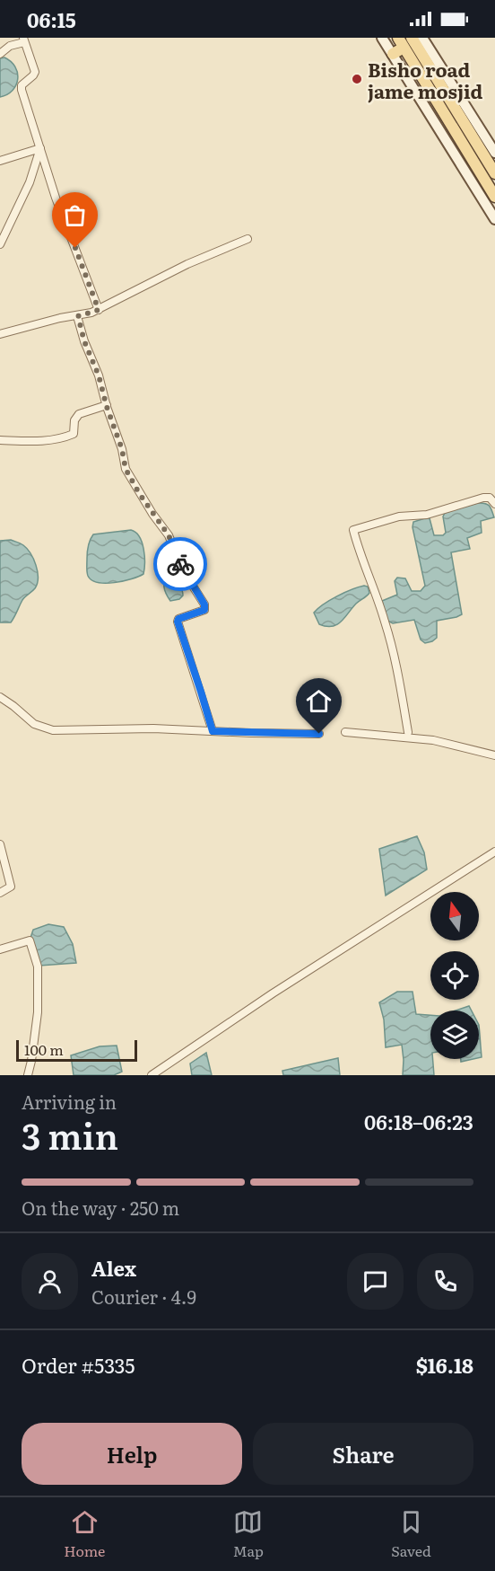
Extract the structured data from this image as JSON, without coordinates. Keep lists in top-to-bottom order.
{
  "places": ["Bisho road jame mosjid"],
  "scale_bar": "100 m",
  "north": "top",
  "page": {
    "status": "06:15",
    "scale": "100 m",
    "heading": ["3 min", "Arriving in", "06:18–06:23"],
    "panel": [
      "Alex",
      "Courier · 4.9",
      "Order #5335",
      "$16.18"
    ],
    "bar": "On the way · 250 m",
    "buttons": ["Help", "Share"],
    "tabs": ["Home", "Map", "Saved"]
  }
}
